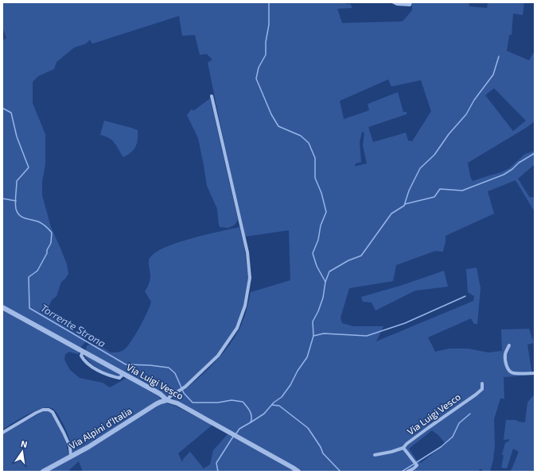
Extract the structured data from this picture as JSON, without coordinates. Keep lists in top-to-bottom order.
{
  "streets": {
    "street": ["Via Luigi Vesco", "Via Alpini d'Italia"]
  },
  "crossings": [
    ["Via Luigi Vesco", "Via Alpini d'Italia"]
  ],
  "water": ["Torrente Strona"],
  "north": "top"
}
